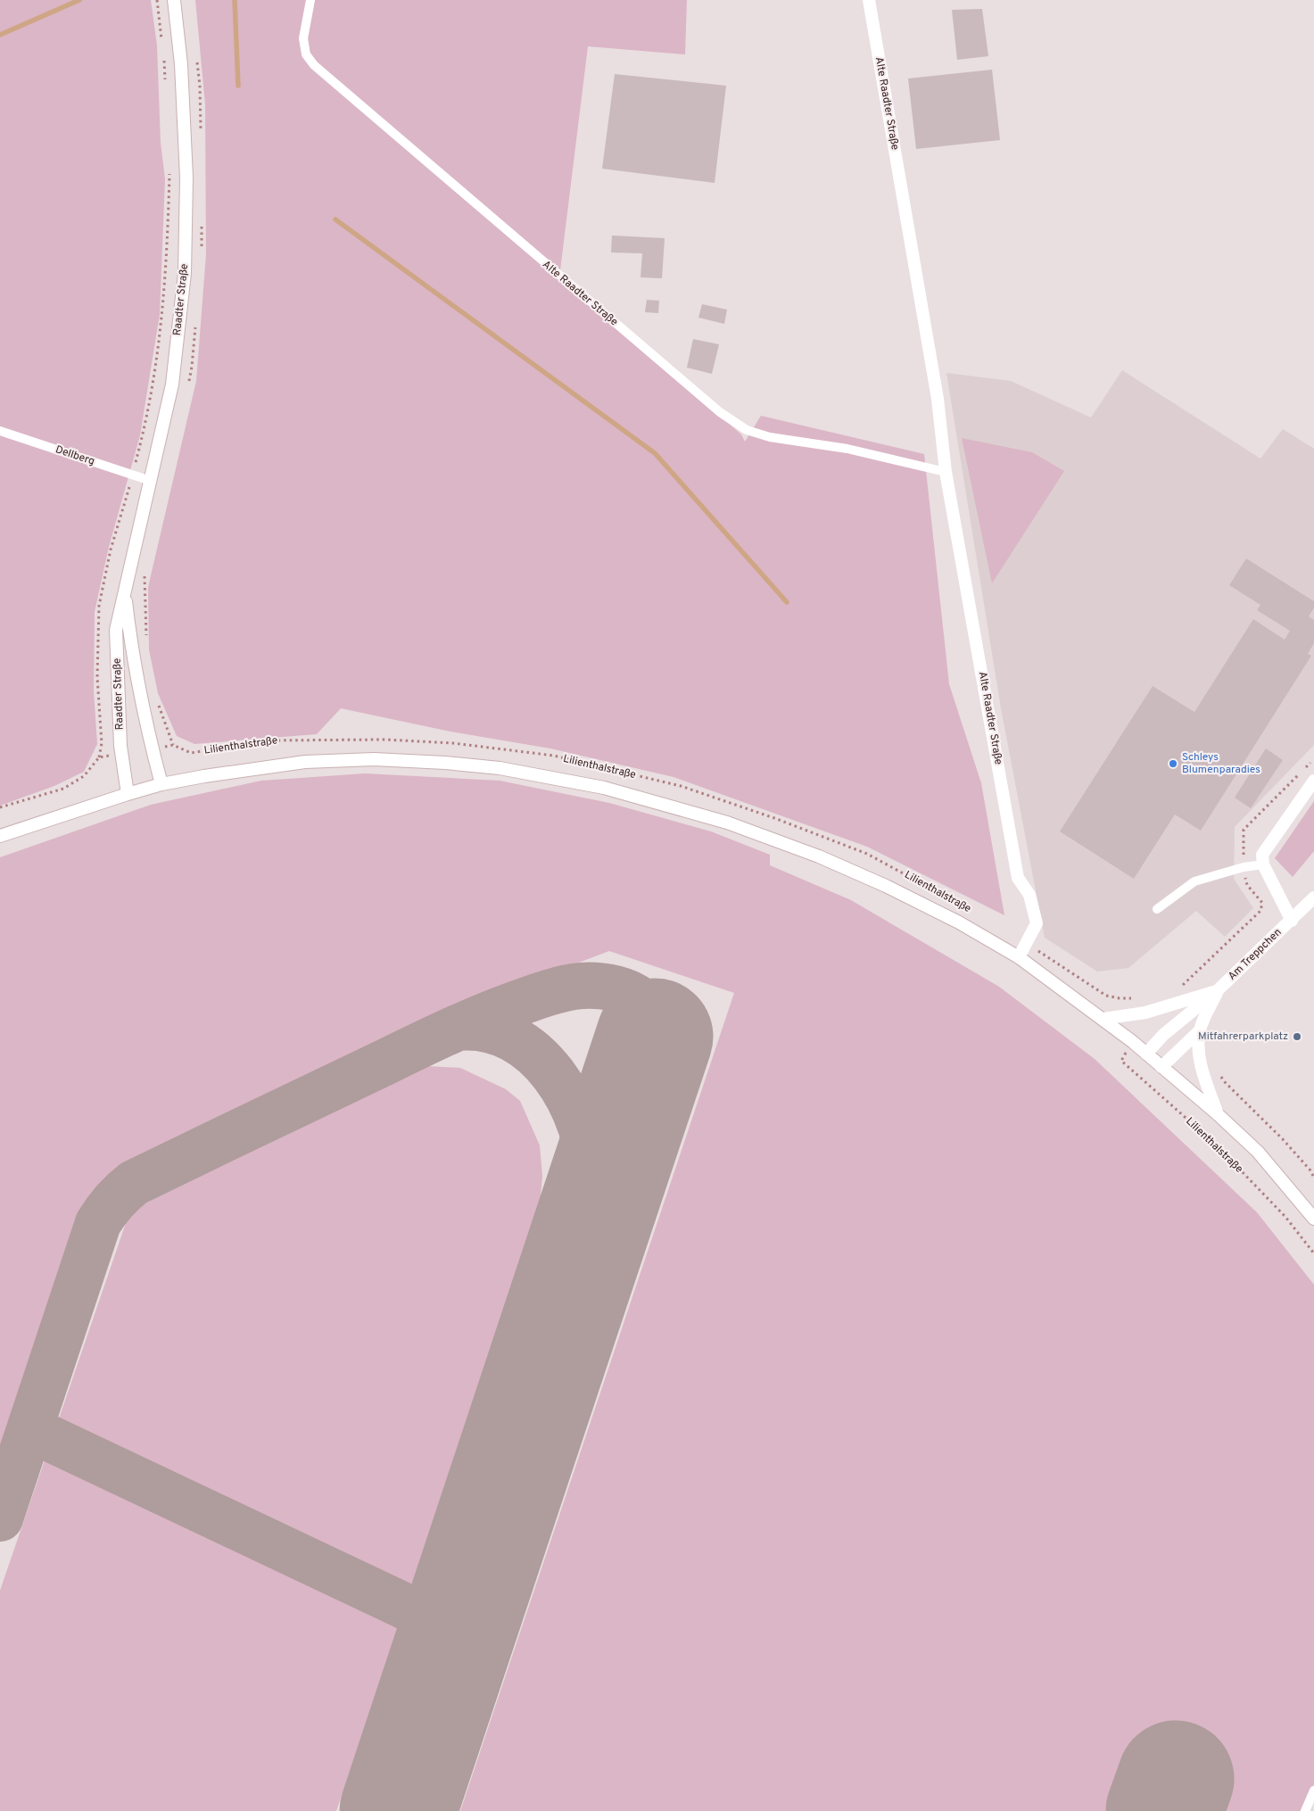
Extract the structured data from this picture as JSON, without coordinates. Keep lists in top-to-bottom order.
{
  "streets": {
    "main road": [
      "Alte Raadter Straße",
      "Raadter Straße",
      "Lilienthalstraße",
      "Am Treppchen"
    ],
    "lane": ["Dellberg"]
  },
  "crossings": [
    ["Alte Raadter Straße", "Lilienthalstraße"],
    ["Raadter Straße", "Dellberg"],
    ["Raadter Straße", "Lilienthalstraße"],
    ["Lilienthalstraße", "Am Treppchen"]
  ],
  "places": ["Schleys Blumenparadies", "Mitfahrerparkplatz"]
}
